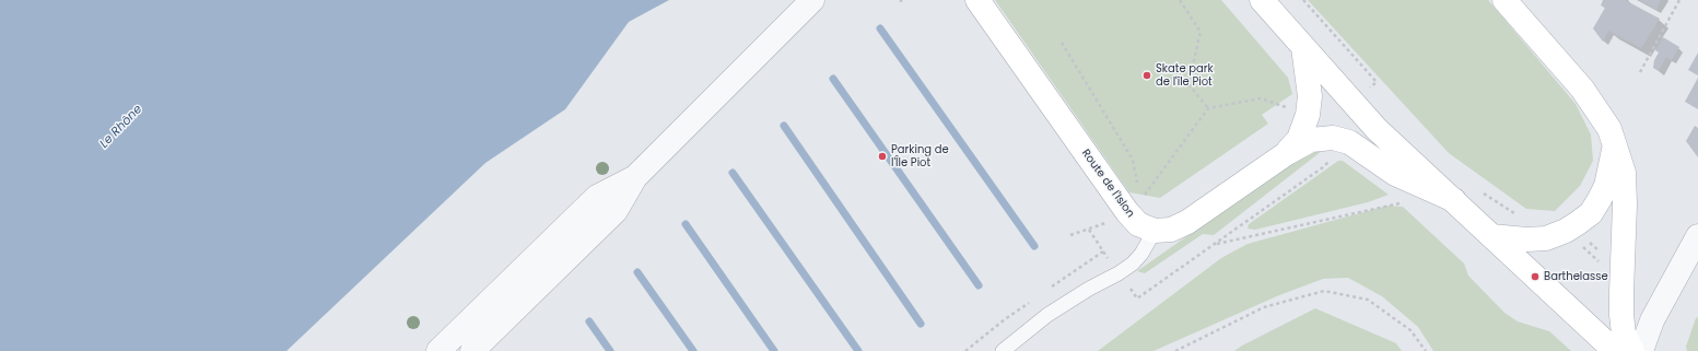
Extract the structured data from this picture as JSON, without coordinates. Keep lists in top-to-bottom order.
{
  "streets": {
    "main road": ["Route de l'Islon"]
  },
  "water": ["Le Rhône"],
  "places": ["Skate park de l'île Piot", "Parking de l'Île Piot", "Barthelasse"]
}
